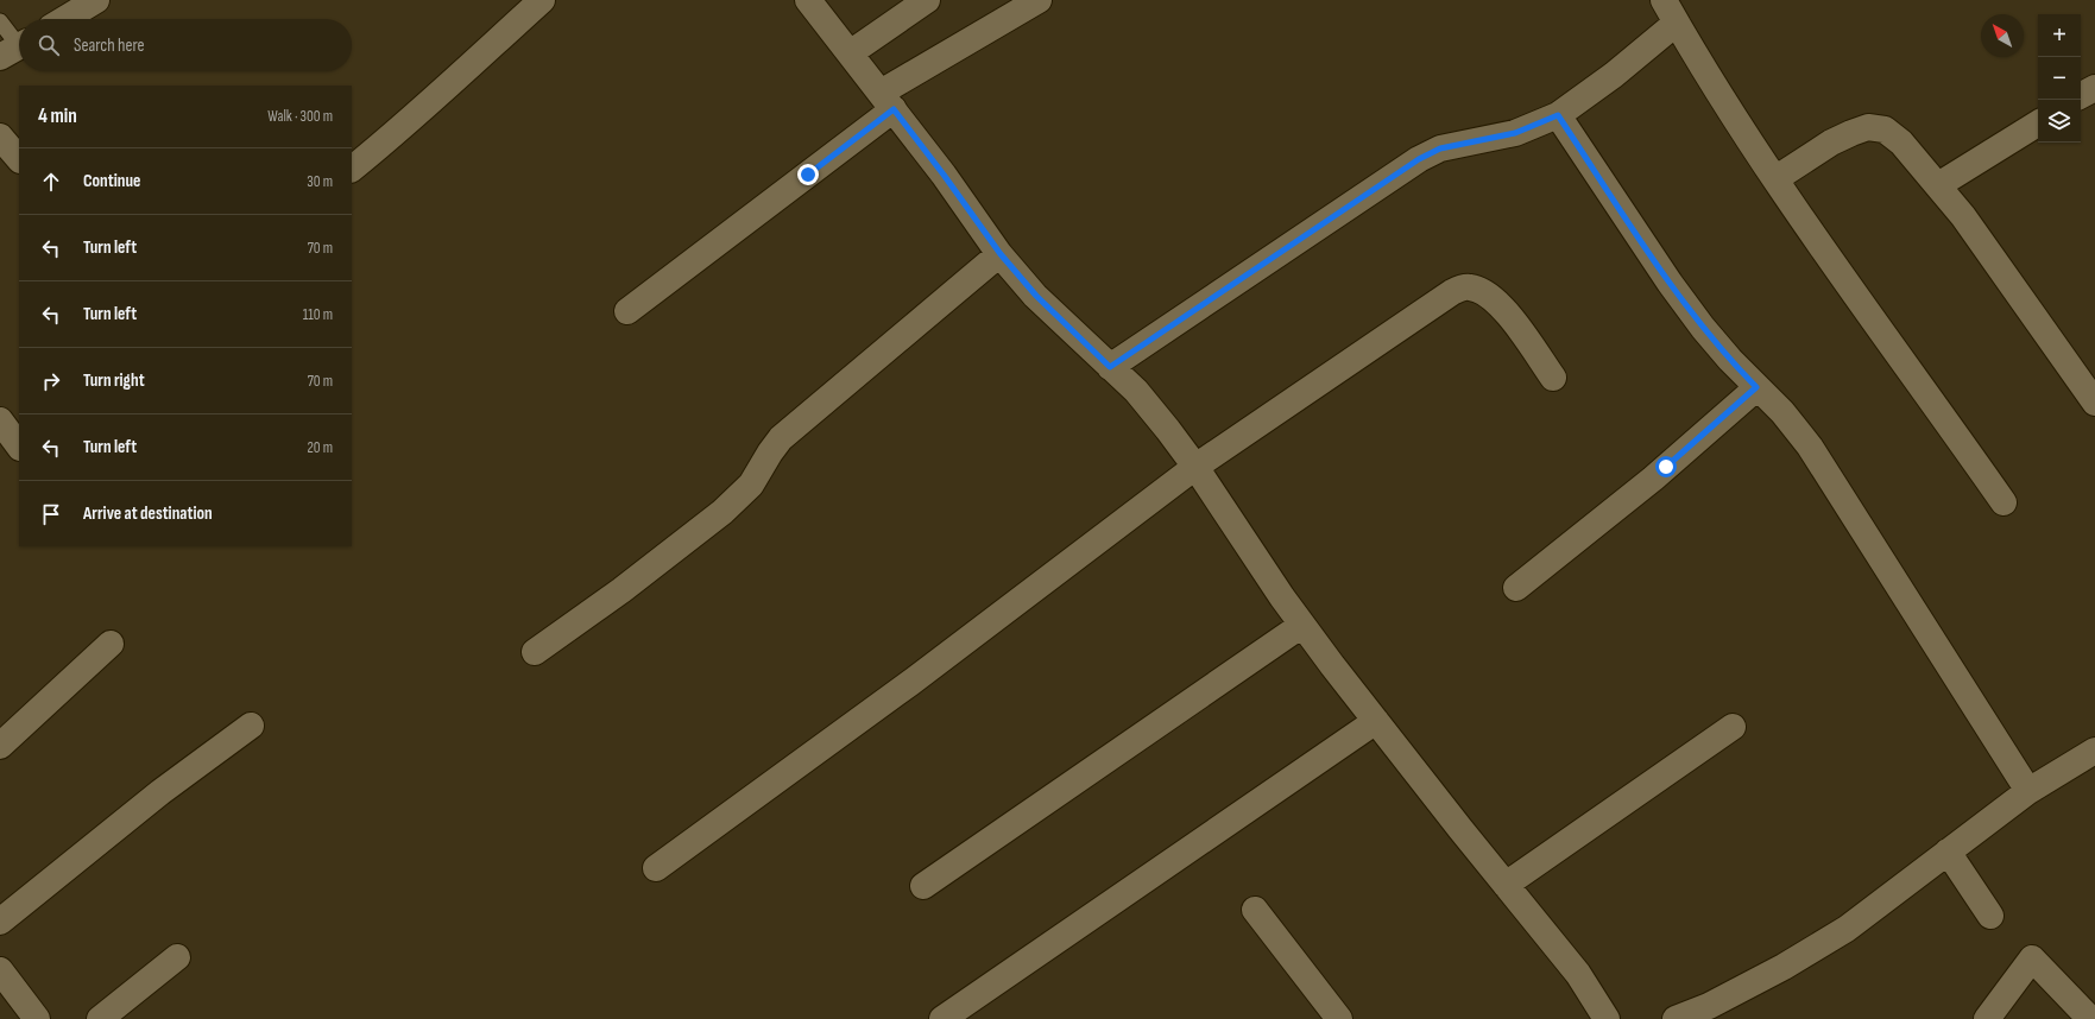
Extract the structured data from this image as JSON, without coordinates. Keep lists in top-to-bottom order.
{
  "north": "top left",
  "page": {
    "map_buttons": ["+", "−"],
    "search": "Search here",
    "heading": ["4 min", "Walk · 300 m"],
    "list": [
      ["Continue", "30 m"],
      ["Turn left", "70 m"],
      ["Turn left", "110 m"],
      ["Turn right", "70 m"],
      ["Turn left", "20 m"],
      "Arrive at destination"
    ]
  }
}
